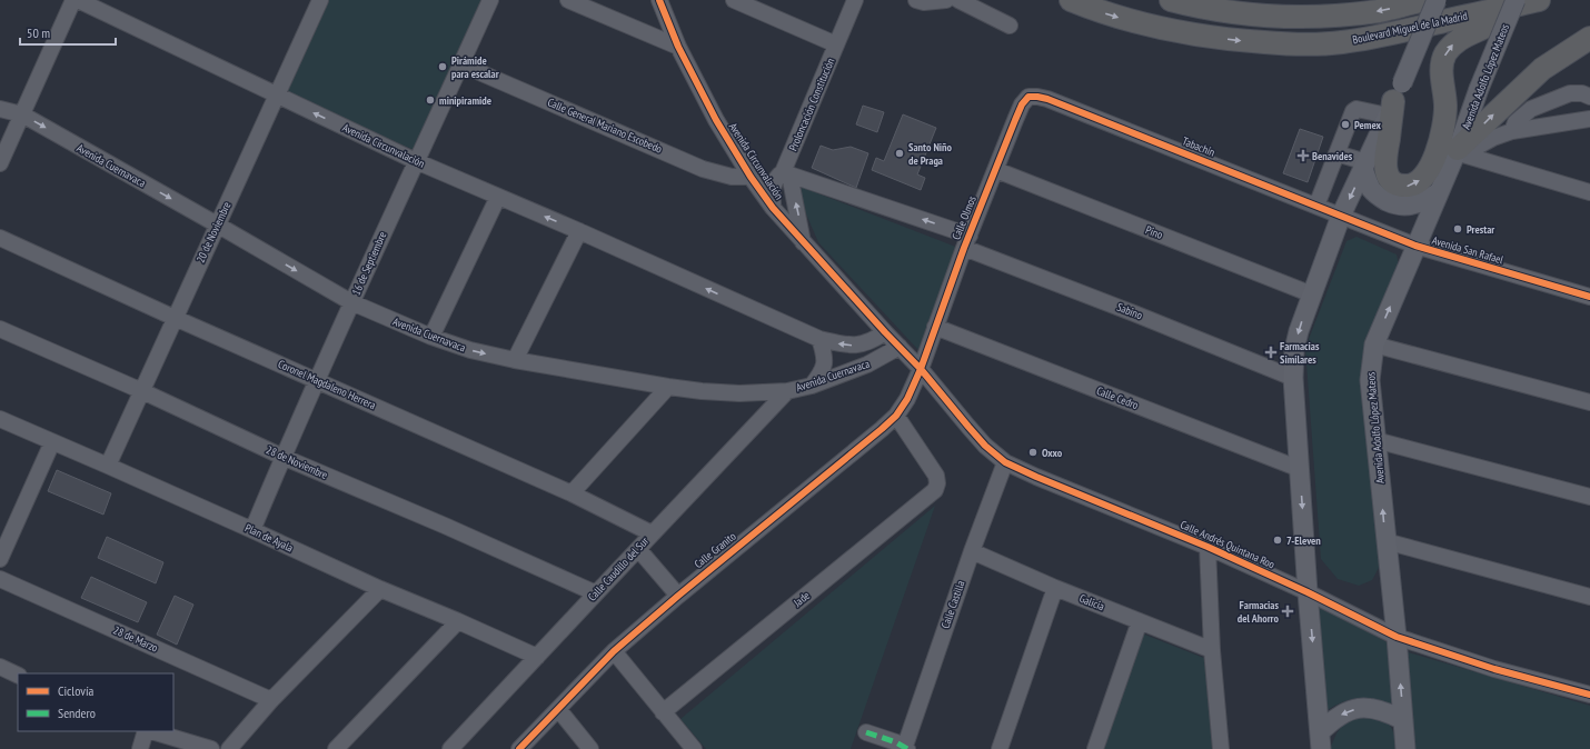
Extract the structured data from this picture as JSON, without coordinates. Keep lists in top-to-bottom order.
{
  "streets": {
    "highway": ["Boulevard Miguel de la Madrid"],
    "main road": ["Avenida Adolfo López Mateos"],
    "street": [
      "Proloncación Constitución",
      "Calle General Mariano Escobedo",
      "Avenida Circunvalación",
      "Tabachín",
      "Avenida Cuernavaca",
      "Calle Olmos",
      "20 de Noviembre",
      "Pino",
      "Avenida San Rafael",
      "16 de Septiembre",
      "Sabino",
      "Coronel Magdaleno Herrera",
      "Calle Cedro",
      "28 de Noviembre",
      "Plan de Ayala",
      "Calle Andrés Quintana Roo",
      "Calle Granito",
      "Calle Caudillo del Sur",
      "Jade",
      "Galicia",
      "Calle Castilla",
      "28 de Marzo"
    ]
  },
  "crossings": [
    ["Boulevard Miguel de la Madrid", "Avenida Adolfo López Mateos"],
    ["Avenida Adolfo López Mateos", "Avenida San Rafael"],
    ["Avenida Adolfo López Mateos", "Calle Andrés Quintana Roo"],
    ["Proloncación Constitución", "Avenida Circunvalación"],
    ["Proloncación Constitución", "Sabino"],
    ["Calle General Mariano Escobedo", "Avenida Circunvalación"],
    ["Calle General Mariano Escobedo", "16 de Septiembre"],
    ["Avenida Circunvalación", "20 de Noviembre"],
    ["Avenida Circunvalación", "16 de Septiembre"],
    ["Avenida Circunvalación", "Calle Andrés Quintana Roo"],
    ["Tabachín", "Calle Olmos"],
    ["Tabachín", "Avenida San Rafael"],
    ["Avenida Cuernavaca", "20 de Noviembre"],
    ["Avenida Cuernavaca", "16 de Septiembre"],
    ["Avenida Cuernavaca", "Calle Andrés Quintana Roo"],
    ["Avenida Cuernavaca", "Calle Caudillo del Sur"],
    ["Calle Olmos", "Pino"],
    ["Calle Olmos", "Sabino"],
    ["Calle Olmos", "Calle Cedro"],
    ["Calle Olmos", "Calle Andrés Quintana Roo"],
    ["Calle Olmos", "Calle Granito"],
    ["20 de Noviembre", "Coronel Magdaleno Herrera"],
    ["20 de Noviembre", "28 de Noviembre"],
    ["20 de Noviembre", "Plan de Ayala"],
    ["16 de Septiembre", "Coronel Magdaleno Herrera"],
    ["16 de Septiembre", "28 de Noviembre"],
    ["16 de Septiembre", "Plan de Ayala"],
    ["Coronel Magdaleno Herrera", "Calle Caudillo del Sur"],
    ["28 de Noviembre", "Calle Caudillo del Sur"],
    ["Plan de Ayala", "Calle Caudillo del Sur"],
    ["Calle Andrés Quintana Roo", "Calle Granito"],
    ["Calle Andrés Quintana Roo", "Calle Castilla"],
    ["Calle Granito", "Jade"],
    ["Galicia", "Calle Castilla"]
  ],
  "one_way": ["Avenida Circunvalación", "Avenida Cuernavaca", "Sabino"],
  "places": {
    "other": [
      "Pirámide para escalar",
      "minipiramide",
      "Pemex",
      "Santo Niño de Praga",
      "Prestar",
      "Oxxo",
      "7-Eleven"
    ],
    "health": ["Benavides", "Farmacias Similares", "Farmacias del Ahorro"]
  },
  "legend": ["Ciclovía", "Sendero"],
  "scale_bar": "50 m"
}
